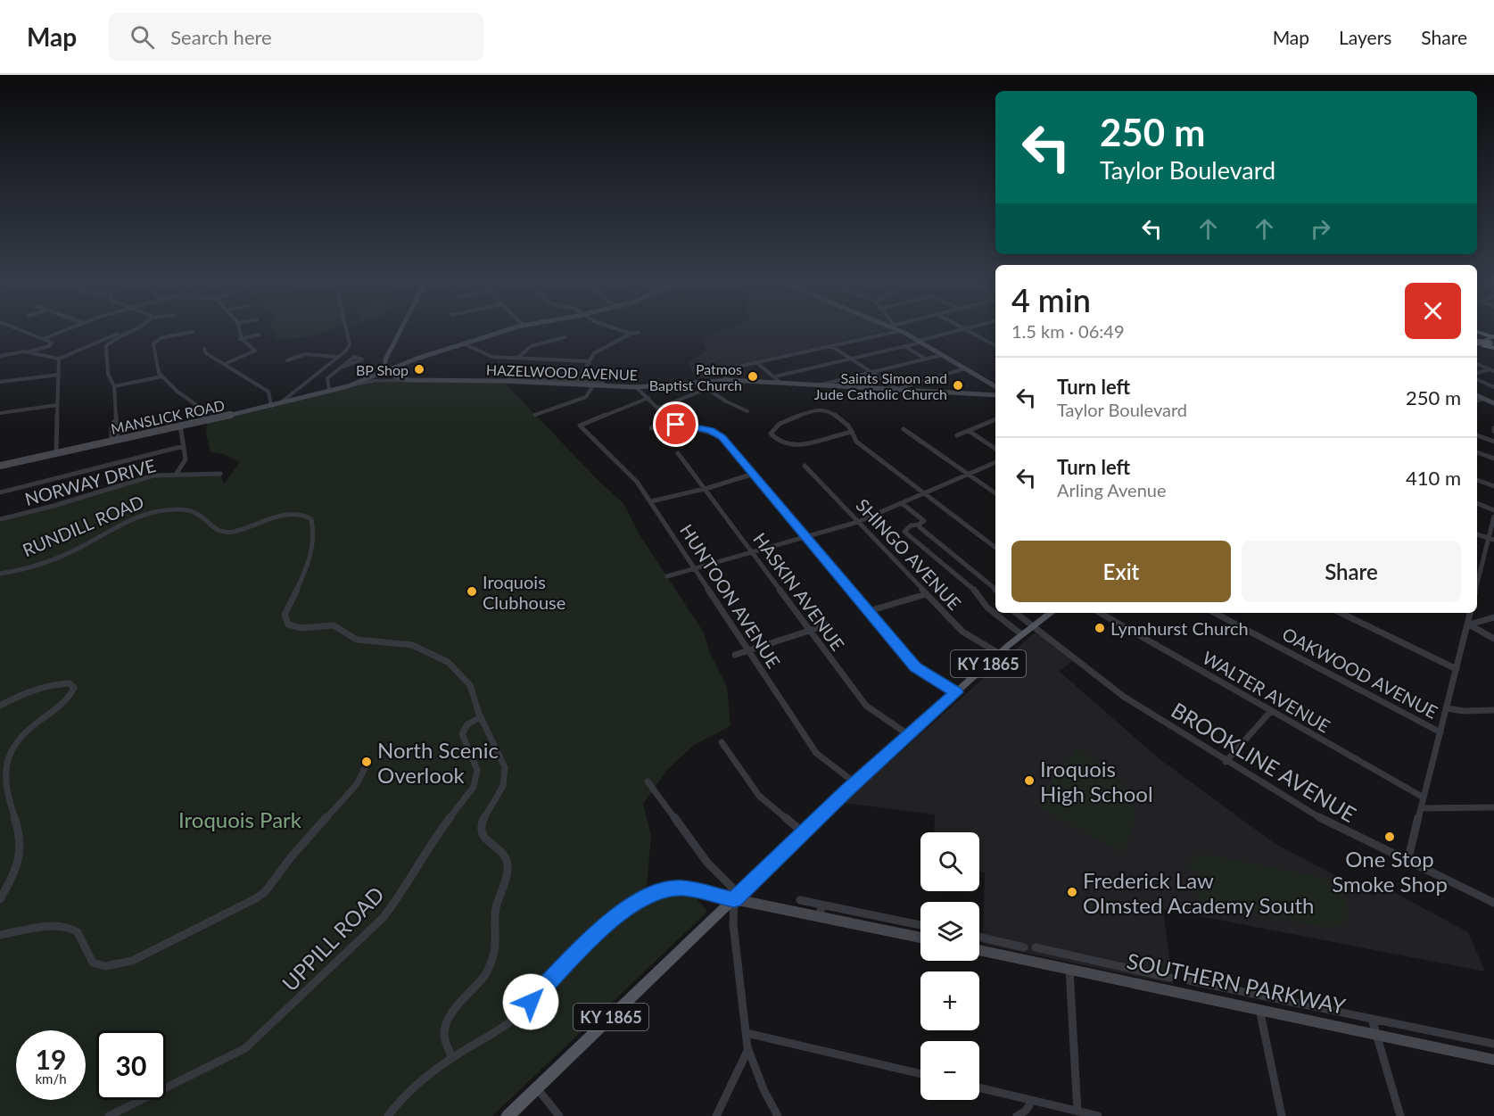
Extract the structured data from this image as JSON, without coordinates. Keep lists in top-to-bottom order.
{
  "streets": {
    "main road": ["MANSLICK ROAD", "KY 1865"],
    "street": [
      "HAZELWOOD AVENUE",
      "NORWAY DRIVE",
      "RUNDILL ROAD",
      "SHINGO AVENUE",
      "HASKIN AVENUE",
      "HUNTOON AVENUE",
      "OAKWOOD AVENUE",
      "WALTER AVENUE",
      "BROOKLINE AVENUE",
      "UPPILL ROAD",
      "SOUTHERN PARKWAY"
    ]
  },
  "crossings": [
    ["HAZELWOOD AVENUE", "MANSLICK ROAD"],
    ["RUNDILL ROAD", "UPPILL ROAD"],
    ["SHINGO AVENUE", "KY 1865"],
    ["HASKIN AVENUE", "KY 1865"],
    ["HUNTOON AVENUE", "KY 1865"],
    ["KY 1865", "BROOKLINE AVENUE"]
  ],
  "parks": ["Iroquois Park"],
  "places": [
    "BP Shop",
    "Patmos Baptist Church",
    "Saints Simon and Jude Catholic Church",
    "Iroquois Clubhouse",
    "Lynnhurst Church",
    "North Scenic Overlook",
    "Iroquois High School",
    "One Stop Smoke Shop",
    "Frederick Law Olmsted Academy South"
  ],
  "page": {
    "header": "Map",
    "search": "Search here",
    "nav": ["Map", "Layers", "Share"],
    "turn": ["250 m", "Taylor Boulevard"],
    "heading": ["4 min", "1.5 km · 06:49"],
    "list": [
      {
        "name": "Turn left",
        "note": "Taylor Boulevard",
        "value": "250 m"
      },
      {
        "name": "Turn left",
        "note": "Arling Avenue",
        "value": "410 m"
      }
    ],
    "buttons": ["Exit", "Share"],
    "map_buttons": ["+", "−"],
    "speed": "19 km/h",
    "limit": "30"
  }
}
